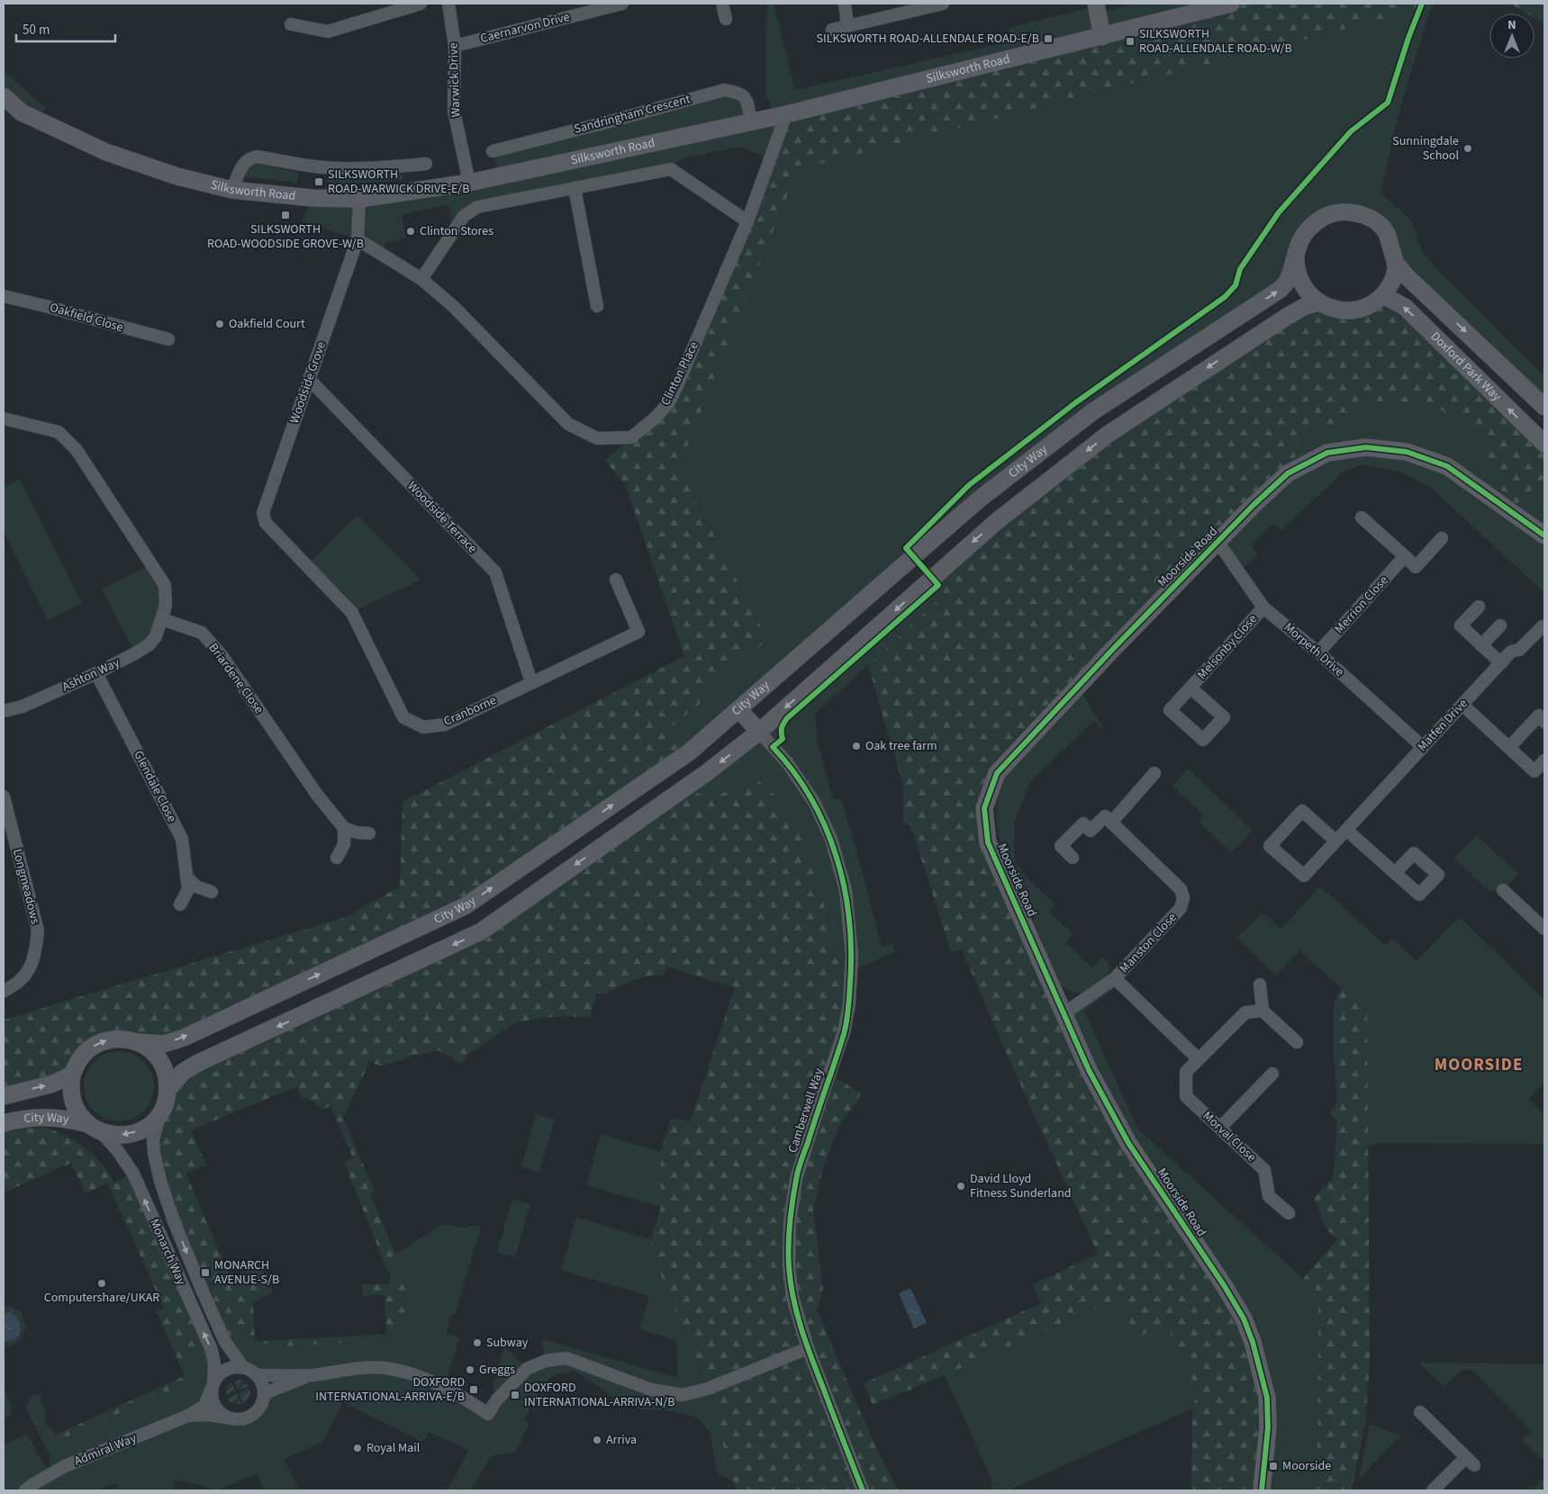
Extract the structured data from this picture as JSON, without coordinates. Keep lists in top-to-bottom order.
{
  "streets": {
    "main road": [
      "Silksworth Road",
      "Doxford Park Way",
      "City Way",
      "Moorside Road"
    ],
    "street": [
      "Caernarvon Drive",
      "Warwick Drive",
      "Sandringham Crescent",
      "Oakfield Close",
      "Clinton Place",
      "Woodside Grove",
      "Woodside Terrace",
      "Merrion Close",
      "Melsonby Close",
      "Morpeth Drive",
      "Ashton Way",
      "Briardene Close",
      "Cranborne",
      "Matfen Drive",
      "Glendale Close",
      "Longmeadows",
      "Manston Close",
      "Camberwell Way",
      "Morval Close",
      "Monarch Way",
      "Admiral Way"
    ]
  },
  "crossings": [
    ["Caernarvon Drive", "Warwick Drive"],
    ["Silksworth Road", "Warwick Drive"],
    ["Silksworth Road", "Sandringham Crescent"],
    ["Silksworth Road", "Clinton Place"],
    ["Silksworth Road", "Woodside Grove"],
    ["Doxford Park Way", "City Way"],
    ["Clinton Place", "Woodside Grove"],
    ["Woodside Grove", "Woodside Terrace"],
    ["Woodside Grove", "Cranborne"],
    ["City Way", "Monarch Way"],
    ["Woodside Terrace", "Cranborne"],
    ["Moorside Road", "Morpeth Drive"],
    ["Moorside Road", "Manston Close"],
    ["Merrion Close", "Morpeth Drive"],
    ["Melsonby Close", "Morpeth Drive"],
    ["Morpeth Drive", "Matfen Drive"],
    ["Ashton Way", "Briardene Close"],
    ["Ashton Way", "Glendale Close"],
    ["Monarch Way", "Admiral Way"]
  ],
  "districts": ["MOORSIDE"],
  "places": {
    "transit": [
      "SILKSWORTH ROAD-ALLENDALE ROAD-E/B",
      "SILKSWORTH ROAD-ALLENDALE ROAD-W/B",
      "SILKSWORTH ROAD-WARWICK DRIVE-E/B",
      "SILKSWORTH ROAD-WOODSIDE GROVE-W/B",
      "MONARCH AVENUE-S/B",
      "DOXFORD INTERNATIONAL-ARRIVA-E/B",
      "DOXFORD INTERNATIONAL-ARRIVA-N/B",
      "Moorside"
    ],
    "other": [
      "Sunningdale School",
      "Clinton Stores",
      "Oakfield Court",
      "Oak tree farm",
      "David Lloyd Fitness Sunderland",
      "Computershare/UKAR",
      "Subway",
      "Greggs",
      "Arriva",
      "Royal Mail"
    ]
  },
  "scale_bar": "50 m",
  "north": "top"
}
